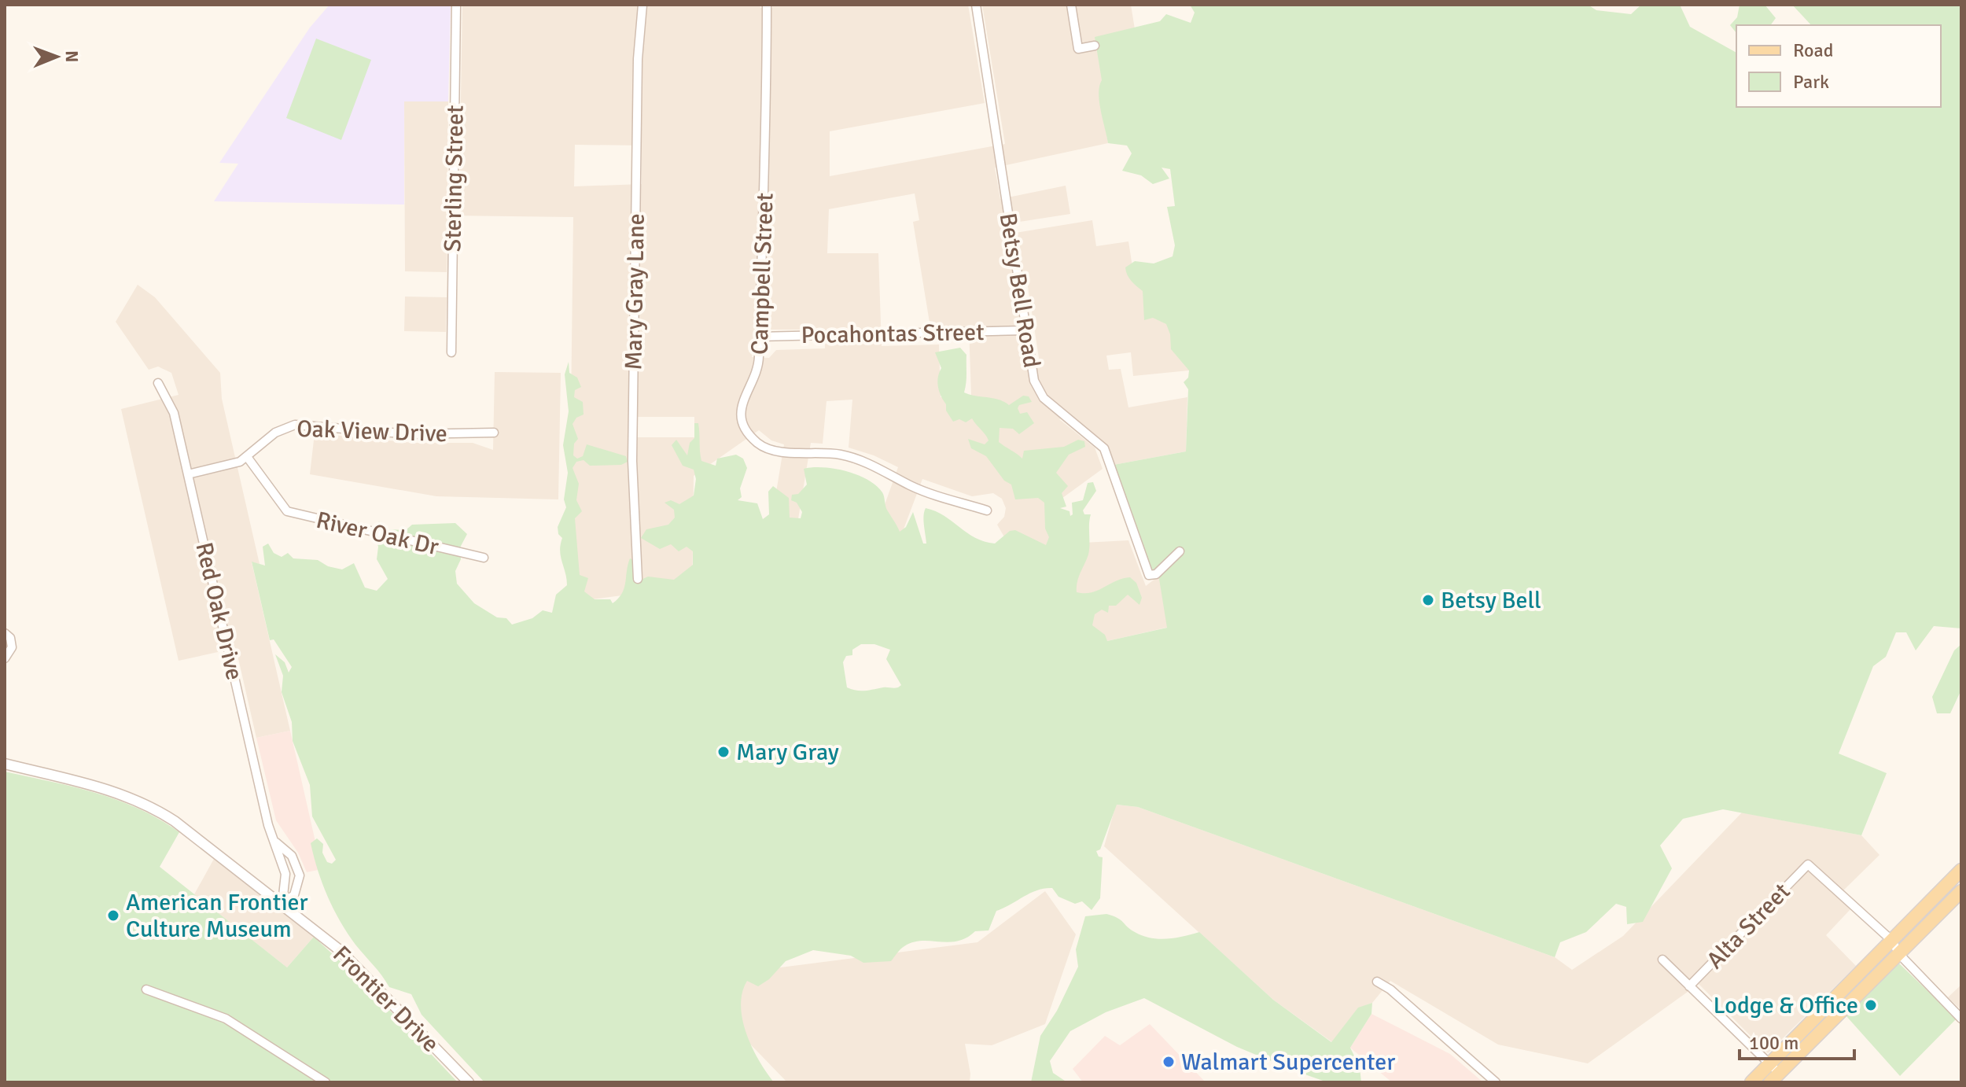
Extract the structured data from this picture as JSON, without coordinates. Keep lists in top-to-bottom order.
{
  "streets": {
    "street": [
      "Sterling Street",
      "Campbell Street",
      "Betsy Bell Road",
      "Mary Gray Lane",
      "Pocahontas Street",
      "Oak View Drive",
      "River Oak Dr",
      "Red Oak Drive",
      "Alta Street",
      "Frontier Drive"
    ]
  },
  "crossings": [
    ["Campbell Street", "Pocahontas Street"],
    ["Betsy Bell Road", "Pocahontas Street"],
    ["Oak View Drive", "River Oak Dr"],
    ["Oak View Drive", "Red Oak Drive"],
    ["Red Oak Drive", "Frontier Drive"]
  ],
  "places": [
    "Betsy Bell",
    "Mary Gray",
    "American Frontier Culture Museum",
    "Lodge & Office",
    "Walmart Supercenter"
  ],
  "legend": ["Road", "Park"],
  "scale_bar": "100 m",
  "north": "right"
}
